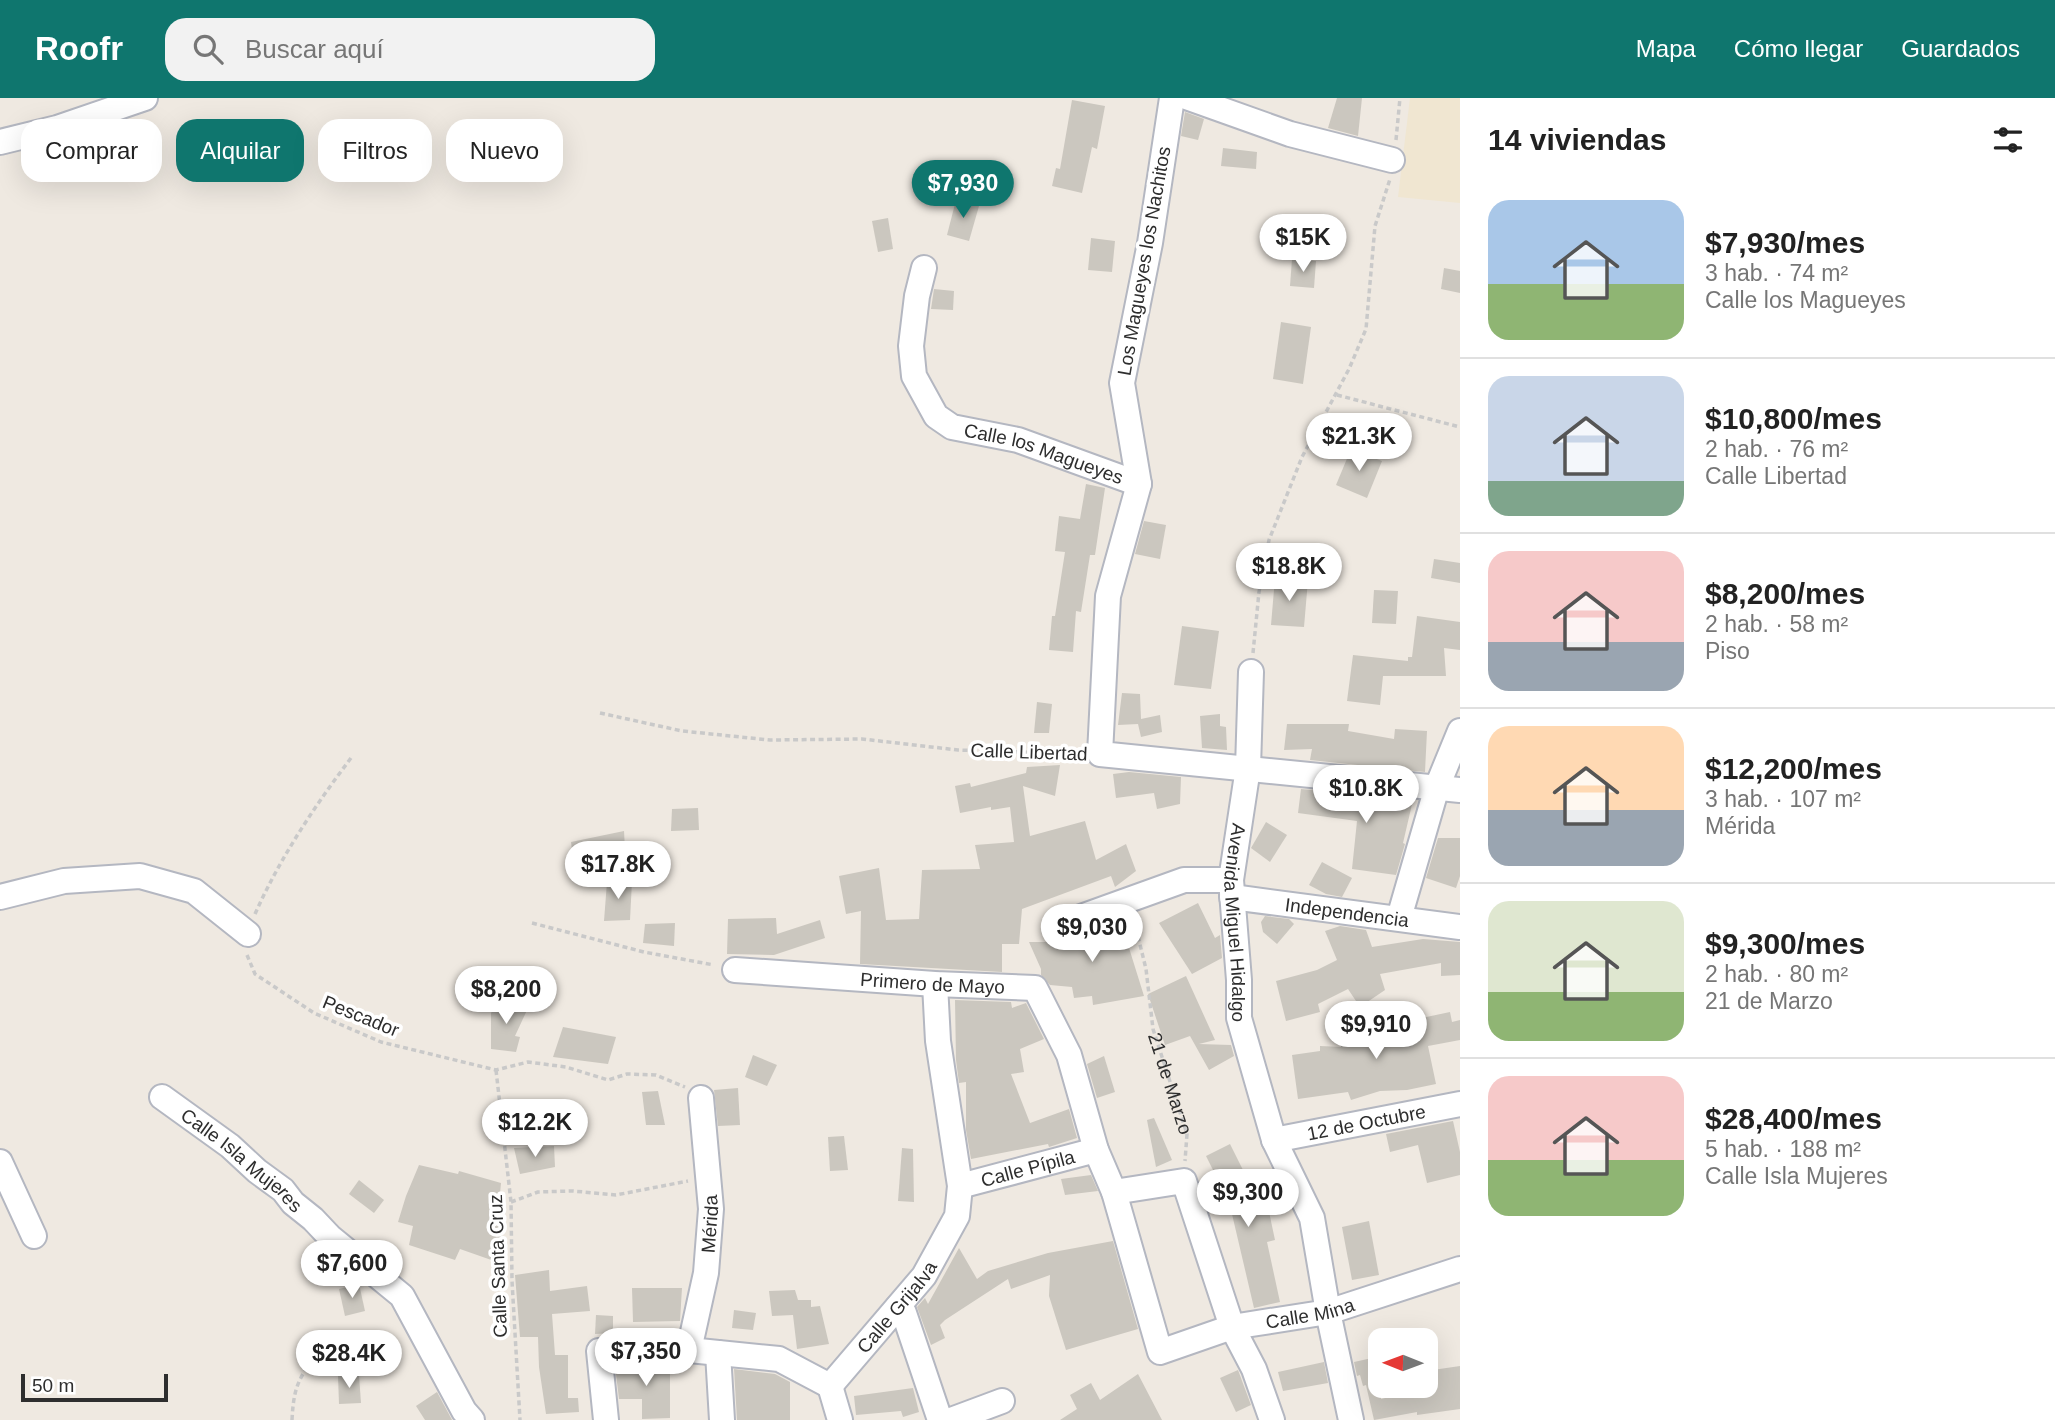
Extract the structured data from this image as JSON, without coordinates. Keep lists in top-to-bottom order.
{
  "streets": {
    "street": [
      "Los Magueyes los Nachitos",
      "Calle los Magueyes",
      "Calle Libertad",
      "Independencia",
      "Avenida Miguel Hidalgo",
      "Primero de Mayo",
      "12 de Octubre",
      "Calle Isla Mujeres",
      "Calle Pípila",
      "Mérida",
      "Calle Grijalva",
      "Calle Mina"
    ],
    "path": ["Pescador", "21 de Marzo", "Calle Santa Cruz"]
  },
  "crossings": [
    ["Los Magueyes los Nachitos", "Calle los Magueyes"],
    ["Los Magueyes los Nachitos", "Calle Libertad"],
    ["Calle Libertad", "Avenida Miguel Hidalgo"],
    ["Independencia", "Avenida Miguel Hidalgo"],
    ["Independencia", "21 de Marzo"],
    ["Avenida Miguel Hidalgo", "12 de Octubre"],
    ["Avenida Miguel Hidalgo", "Calle Mina"],
    ["Primero de Mayo", "Calle Pípila"],
    ["Primero de Mayo", "Calle Grijalva"],
    ["Primero de Mayo", "Calle Mina"],
    ["Pescador", "Mérida"],
    ["Pescador", "Calle Santa Cruz"],
    ["Calle Pípila", "Calle Grijalva"]
  ],
  "scale_bar": "50 m",
  "north": "left",
  "page": {
    "header": "Roofr",
    "search": "Buscar aquí",
    "nav": ["Mapa", "Cómo llegar", "Guardados"],
    "heading": "14 viviendas",
    "chip": [
      "Comprar",
      "Alquilar",
      "Filtros",
      "Nuevo"
    ],
    "price": [
      "$7,930",
      "$15K",
      "$21.3K",
      "$18.8K",
      "$10.8K",
      "$17.8K",
      "$9,030",
      "$8,200",
      "$9,910",
      "$12.2K",
      "$9,300",
      "$7,600",
      "$7,350",
      "$28.4K"
    ],
    "list": [
      {
        "name": "$7,930/mes",
        "note": "3 hab. · 74 m² · Calle los Magueyes"
      },
      {
        "name": "$10,800/mes",
        "note": "2 hab. · 76 m² · Calle Libertad"
      },
      {
        "name": "$8,200/mes",
        "note": "2 hab. · 58 m² · Piso"
      },
      {
        "name": "$12,200/mes",
        "note": "3 hab. · 107 m² · Mérida"
      },
      {
        "name": "$9,300/mes",
        "note": "2 hab. · 80 m² · 21 de Marzo"
      },
      {
        "name": "$28,400/mes",
        "note": "5 hab. · 188 m² · Calle Isla Mujeres"
      }
    ],
    "scale": "50 m"
  }
}
